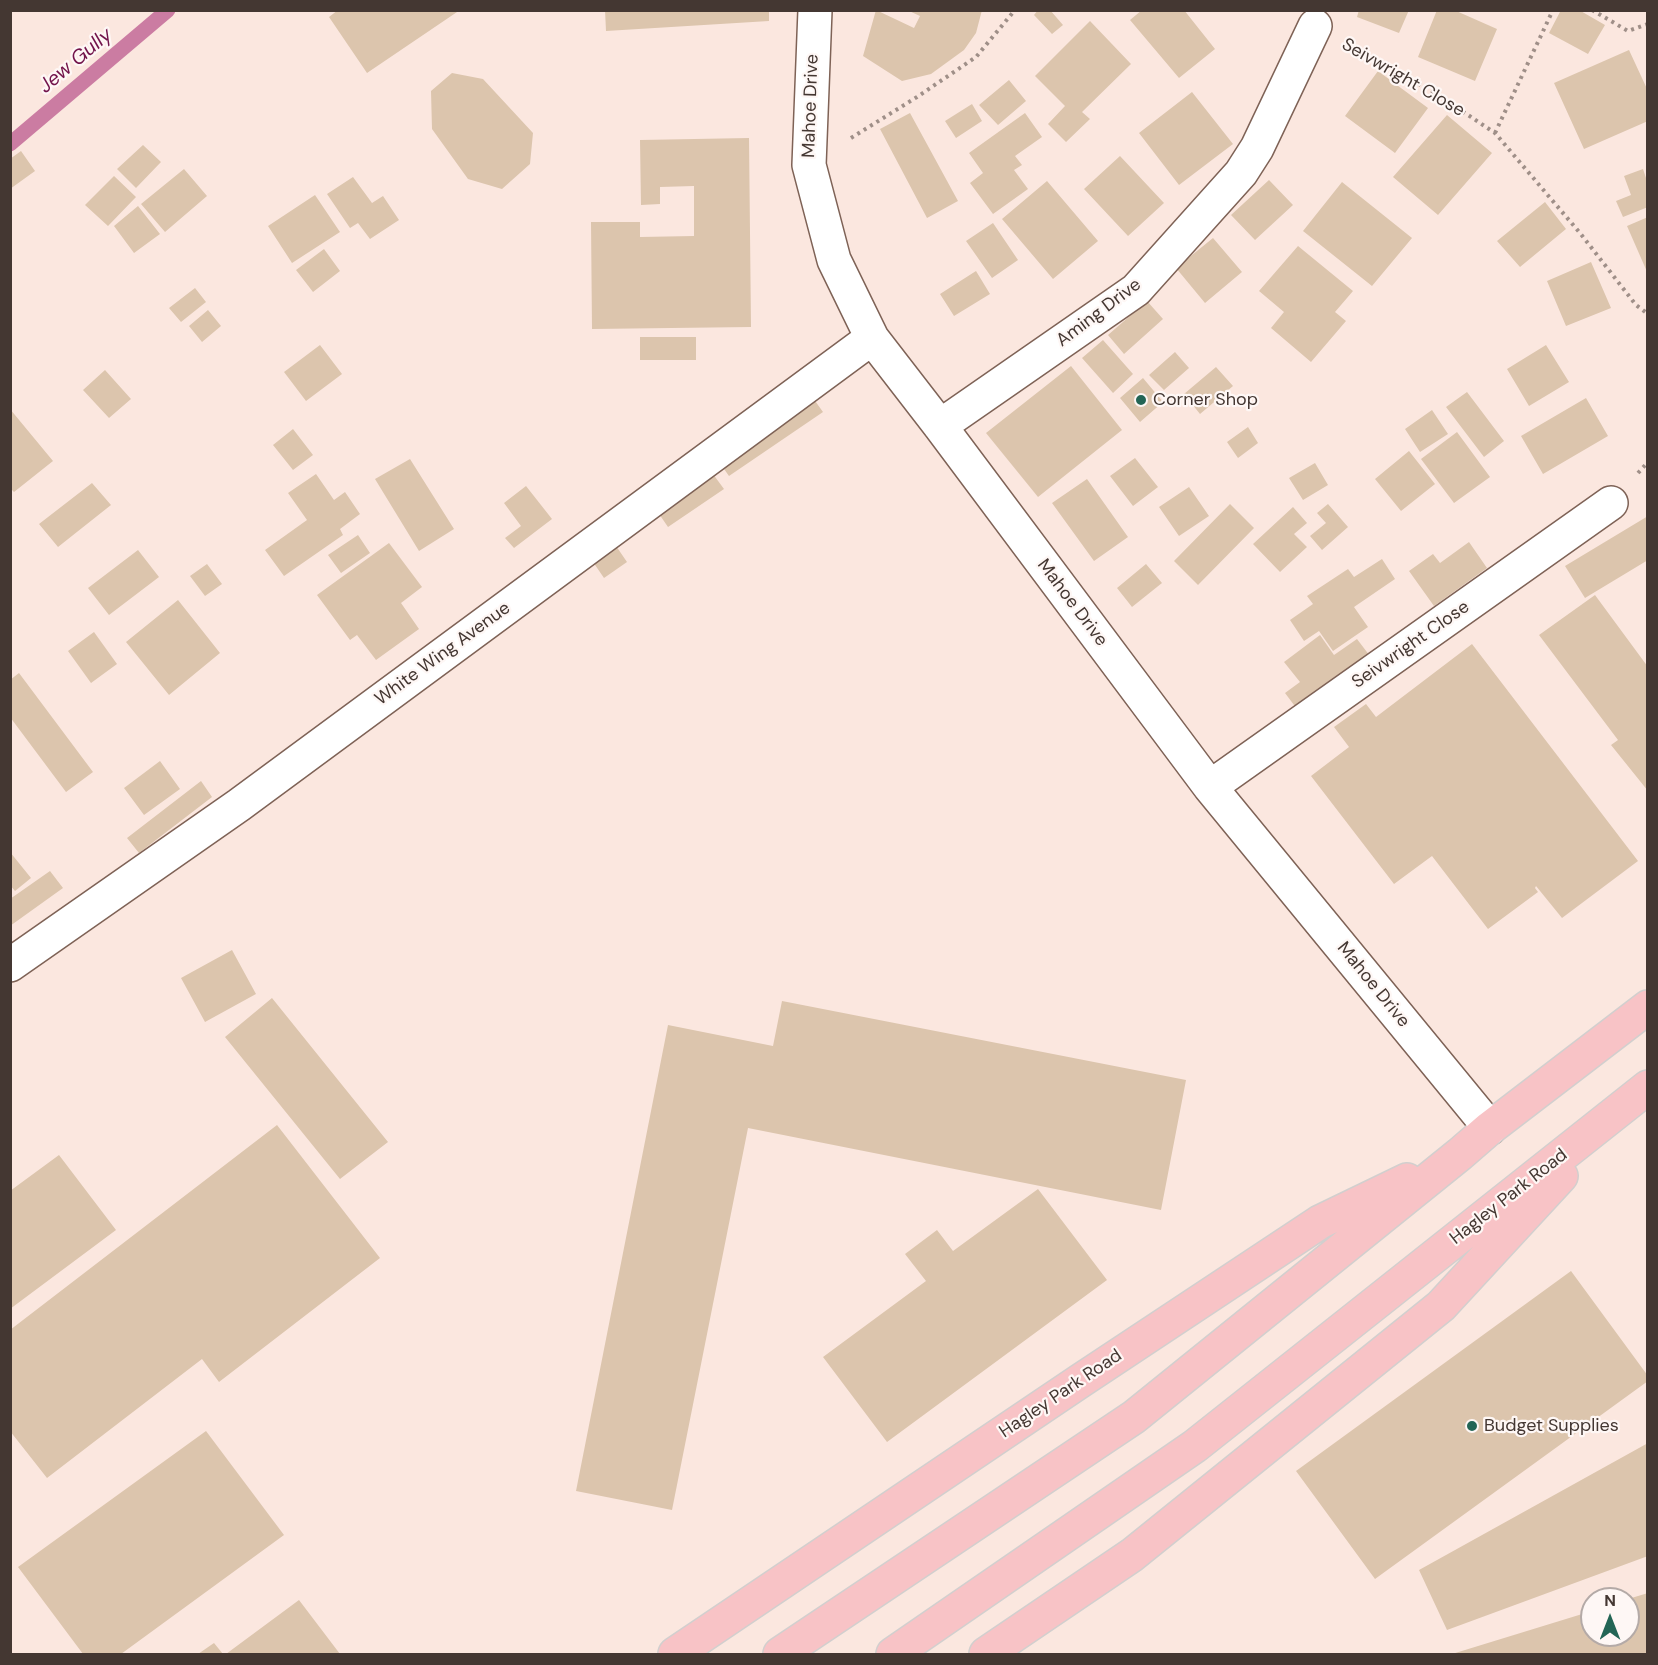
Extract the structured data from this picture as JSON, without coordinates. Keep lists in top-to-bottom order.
{
  "streets": {
    "main road": ["Hagley Park Road"],
    "street": [
      "Seivwright Close",
      "Mahoe Drive",
      "Aming Drive",
      "White Wing Avenue"
    ]
  },
  "crossings": [
    ["Seivwright Close", "Mahoe Drive"],
    ["Seivwright Close", "Aming Drive"],
    ["Mahoe Drive", "Aming Drive"],
    ["Mahoe Drive", "White Wing Avenue"],
    ["Mahoe Drive", "Hagley Park Road"]
  ],
  "water": ["Jew Gully"],
  "places": ["Corner Shop", "Budget Supplies"],
  "north": "top"
}
